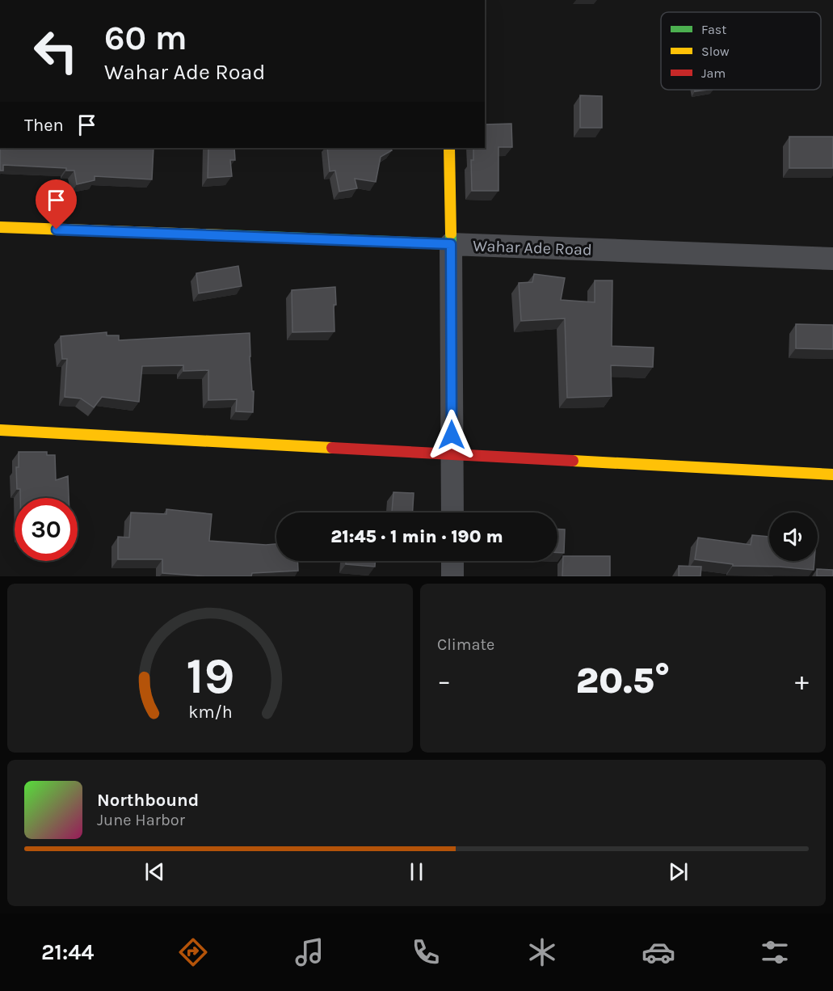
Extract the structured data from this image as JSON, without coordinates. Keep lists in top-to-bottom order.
{
  "streets": {
    "street": ["Wahar Ade Road"]
  },
  "legend": ["Fast", "Slow", "Jam"],
  "page": {
    "turn": ["60 m", "Wahar Ade Road"],
    "then": "Then",
    "limit": "30",
    "trip": "21:45 · 1 min · 190 m",
    "tile": "Climate",
    "heat": ["−", "20.5°", "+"],
    "song": ["Northbound", "June Harbor"],
    "tabs": "21:44",
    "gauge": ["19", "km/h"]
  }
}
